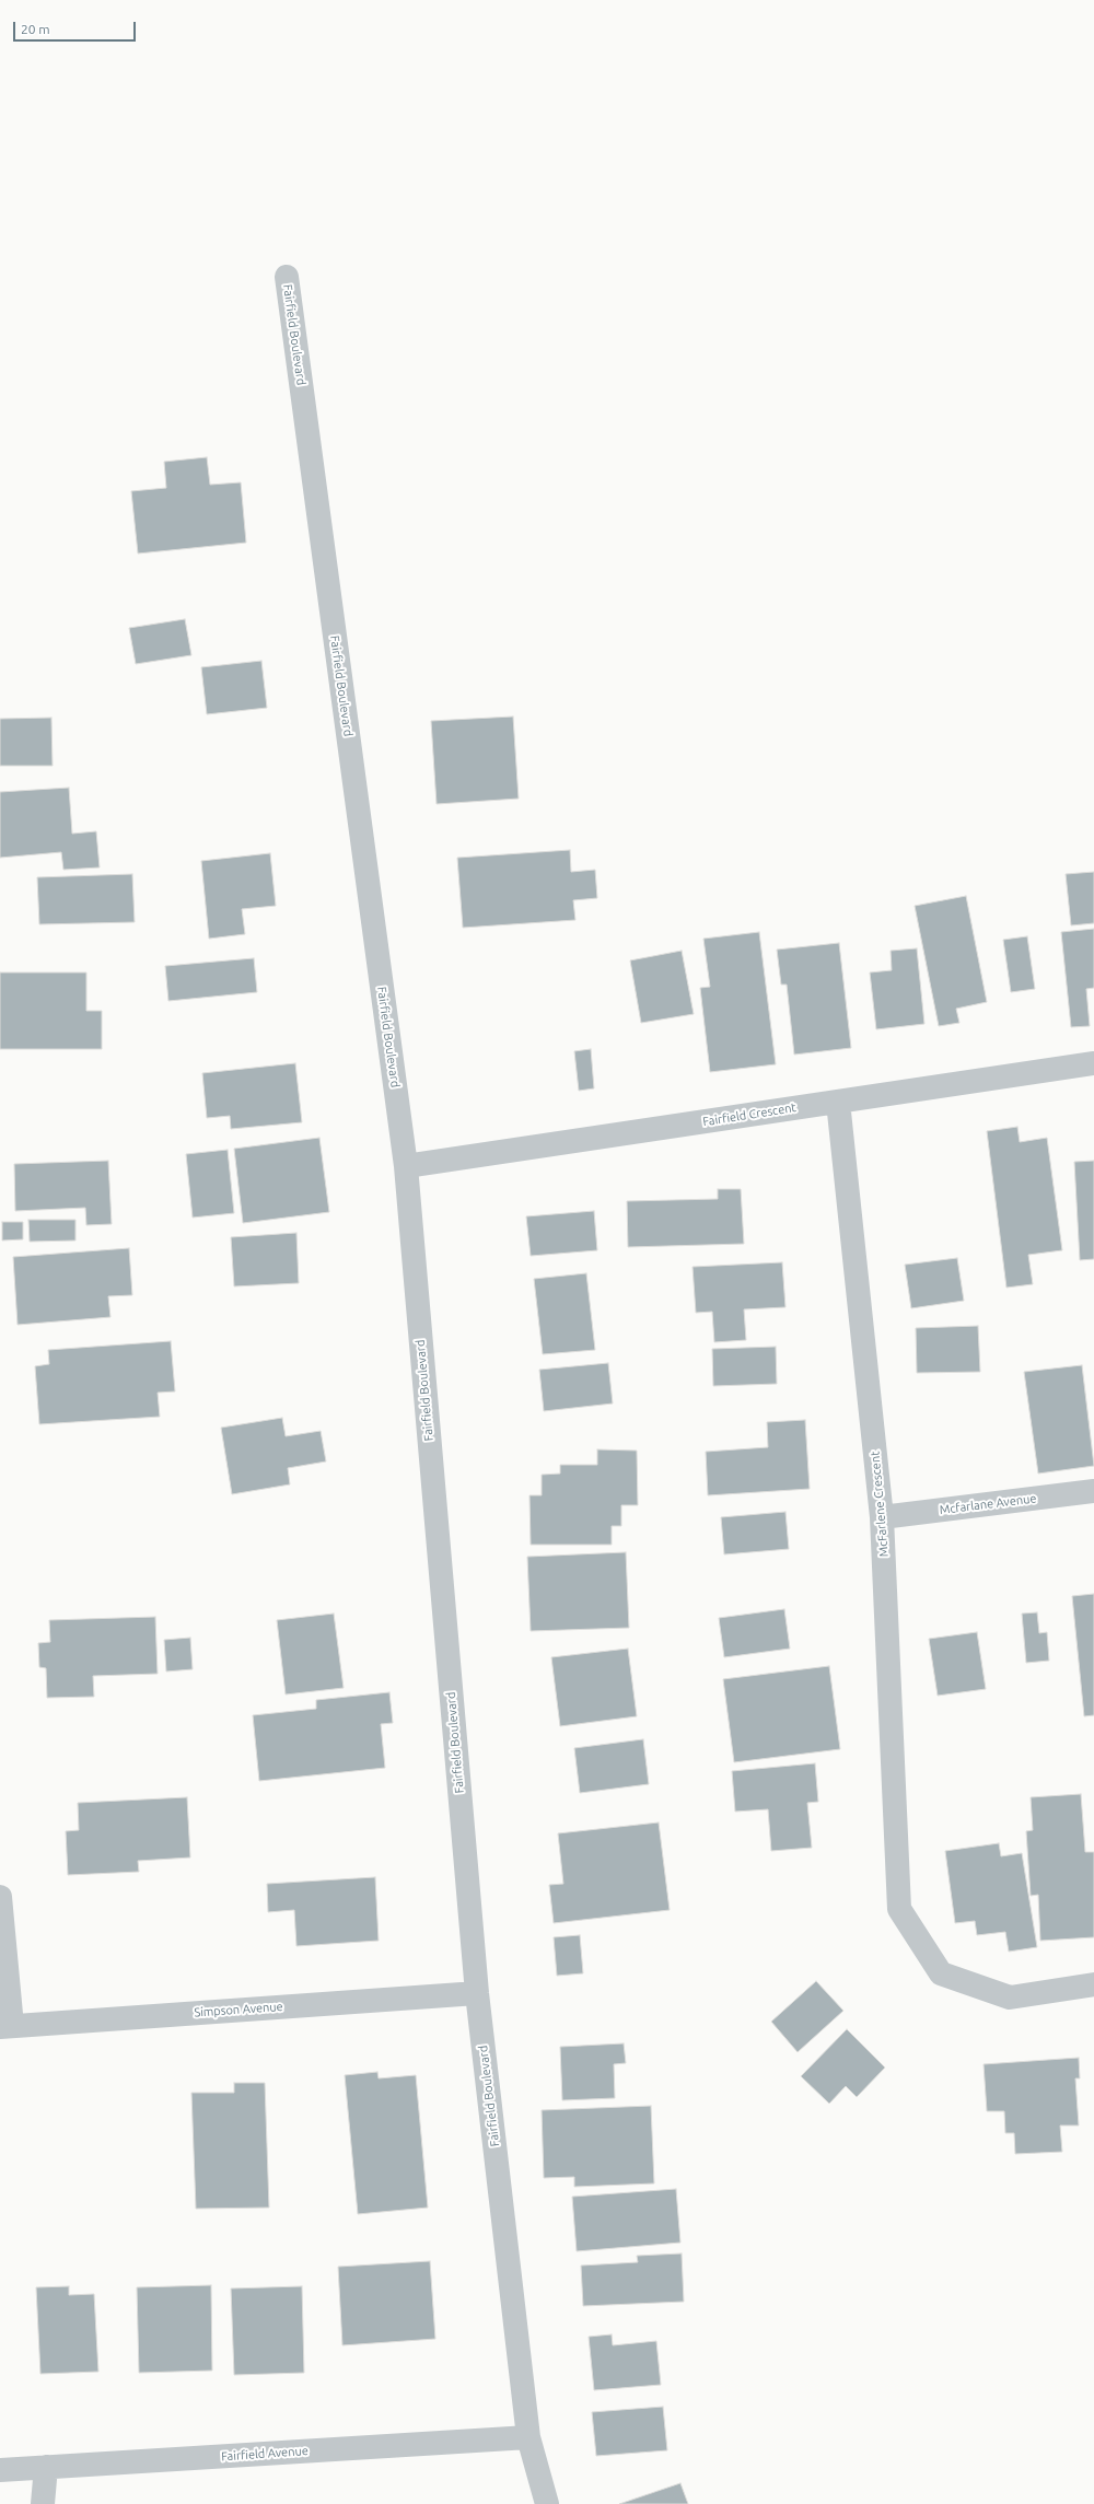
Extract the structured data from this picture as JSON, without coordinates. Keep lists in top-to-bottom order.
{
  "streets": {
    "street": [
      "Fairfield Boulevard",
      "Fairfield Crescent",
      "McFarlene Crescent",
      "Mcfarlane Avenue",
      "Simpson Avenue",
      "Fairfield Avenue"
    ]
  },
  "crossings": [
    ["Fairfield Boulevard", "Fairfield Crescent"],
    ["Fairfield Boulevard", "Simpson Avenue"],
    ["Fairfield Boulevard", "Fairfield Avenue"],
    ["Fairfield Crescent", "McFarlene Crescent"],
    ["McFarlene Crescent", "Mcfarlane Avenue"]
  ],
  "scale_bar": "20 m"
}
